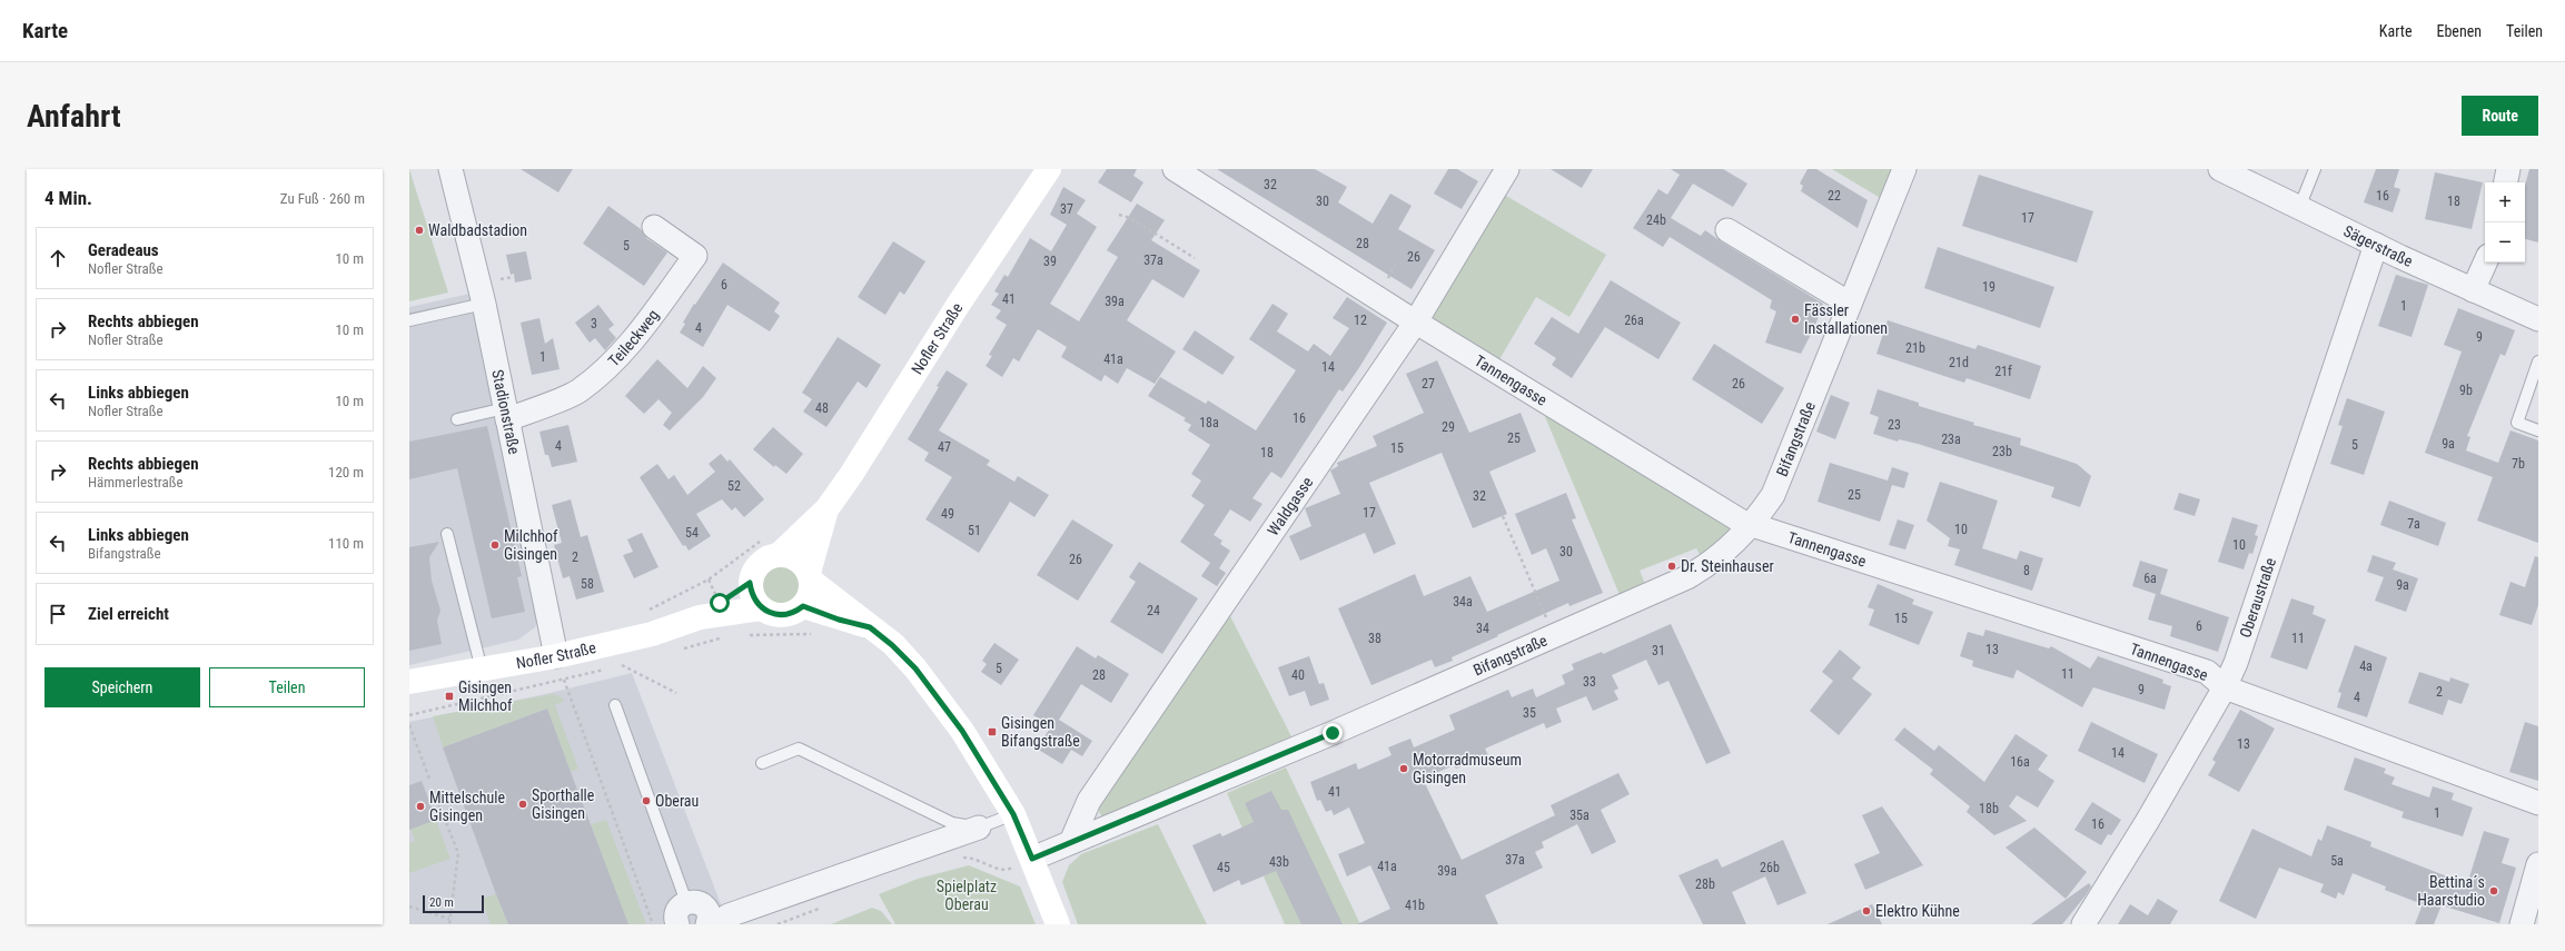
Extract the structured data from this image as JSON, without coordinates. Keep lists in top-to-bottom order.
{
  "streets": {
    "main road": ["Nofler Straße"],
    "street": [
      "Sägerstraße",
      "Teileckweg",
      "Tannengasse",
      "Stadionstraße",
      "Bifangstraße",
      "Waldgasse",
      "Oberaustraße"
    ]
  },
  "crossings": [
    ["Sägerstraße", "Oberaustraße"],
    ["Teileckweg", "Stadionstraße"],
    ["Nofler Straße", "Stadionstraße"],
    ["Tannengasse", "Bifangstraße"],
    ["Tannengasse", "Waldgasse"],
    ["Tannengasse", "Oberaustraße"],
    ["Bifangstraße", "Waldgasse"]
  ],
  "parks": ["Spielplatz Oberau"],
  "places": {
    "other": [
      "Waldbadstadion",
      "Fässler Installationen",
      "Milchhof Gisingen",
      "Dr. Steinhauser",
      "Motorradmuseum Gisingen",
      "Oberau",
      "Sporthalle Gisingen",
      "Mittelschule Gisingen",
      "Bettina´s Haarstudio",
      "Elektro Kühne"
    ],
    "transit": ["Gisingen Milchhof", "Gisingen Bifangstraße"]
  },
  "house_numbers": [
    "32",
    "22",
    "16",
    "30",
    "18",
    "37",
    "17",
    "24b",
    "28",
    "5",
    "26",
    "37a",
    "39",
    "6",
    "19",
    "41",
    "39a",
    "1",
    "12",
    "26a",
    "3",
    "4",
    "9",
    "21b",
    "1",
    "41a",
    "21d",
    "14",
    "21f",
    "27",
    "26",
    "9b",
    "48",
    "16",
    "18a",
    "23",
    "29",
    "25",
    "23a",
    "9a",
    "5",
    "4",
    "47",
    "15",
    "23b",
    "18",
    "7b",
    "52",
    "25",
    "32",
    "17",
    "49",
    "7a",
    "10",
    "51",
    "54",
    "10",
    "30",
    "2",
    "26",
    "8",
    "6a",
    "58",
    "9a",
    "34a",
    "24",
    "15",
    "6",
    "34",
    "38",
    "11",
    "13",
    "31",
    "4a",
    "5",
    "11",
    "28",
    "40",
    "33",
    "9",
    "2",
    "4",
    "35",
    "13",
    "14",
    "16a",
    "41",
    "18b",
    "1",
    "35a",
    "16",
    "37a",
    "5a",
    "43b",
    "41a",
    "45",
    "26b",
    "39a",
    "28b",
    "41b"
  ],
  "scale_bar": "20 m",
  "page": {
    "header": "Karte",
    "nav": ["Karte", "Ebenen", "Teilen"],
    "buttons": [
      "Route",
      ["Speichern", "Teilen"]
    ],
    "title": "Anfahrt",
    "heading": ["4 Min.", "Zu Fuß · 260 m"],
    "map_buttons": ["+", "−"],
    "list": [
      ["Geradeaus", "Nofler Straße", "10 m"],
      ["Rechts abbiegen", "Nofler Straße", "10 m"],
      ["Links abbiegen", "Nofler Straße", "10 m"],
      ["Rechts abbiegen", "Hämmerlestraße", "120 m"],
      ["Links abbiegen", "Bifangstraße", "110 m"],
      "Ziel erreicht"
    ],
    "scale": "20 m"
  }
}
